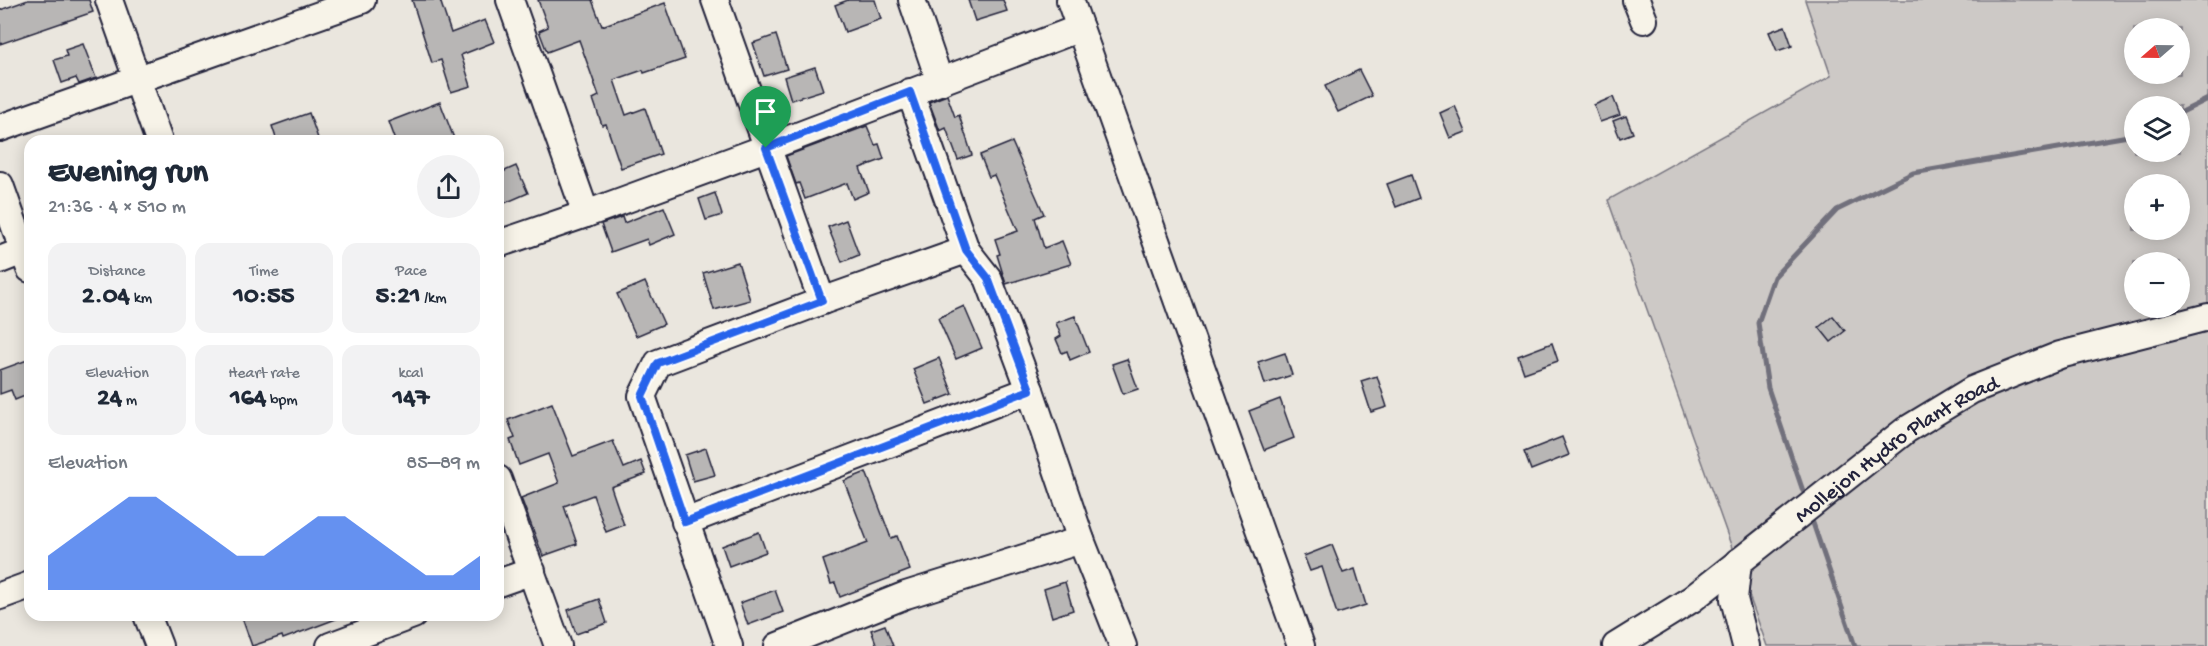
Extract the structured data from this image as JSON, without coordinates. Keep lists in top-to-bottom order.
{
  "streets": {
    "street": ["Mollejon Hydro Plant Road"]
  },
  "north": "left",
  "page": {
    "map_buttons": ["+", "−"],
    "heading": ["Evening run", "21:36 · 4 × 510 m"],
    "stats": [
      ["Distance", "2.04 km"],
      ["Time", "10:55"],
      ["Pace", "5:21 /km"],
      ["Elevation", "24 m"],
      ["Heart rate", "164 bpm"],
      ["kcal", "147"]
    ],
    "chart": ["Elevation", "85–89 m"]
  }
}
